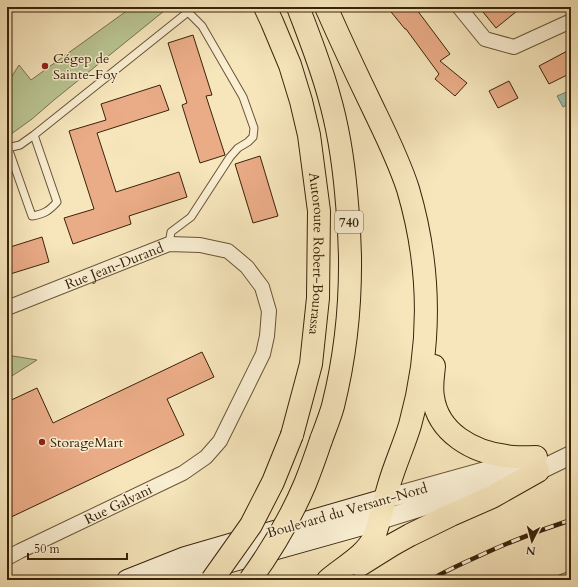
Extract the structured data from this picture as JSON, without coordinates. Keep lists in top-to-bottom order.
{
  "streets": {
    "highway": ["740", "Autoroute Robert-Bourassa"],
    "main road": ["Boulevard du Versant-Nord"],
    "street": ["Rue Jean-Durand", "Rue Galvani"]
  },
  "crossings": [
    ["Rue Jean-Durand", "Rue Galvani"]
  ],
  "places": ["Cégep de Sainte-Foy", "StorageMart"],
  "scale_bar": "50 m",
  "north": "bottom"
}
